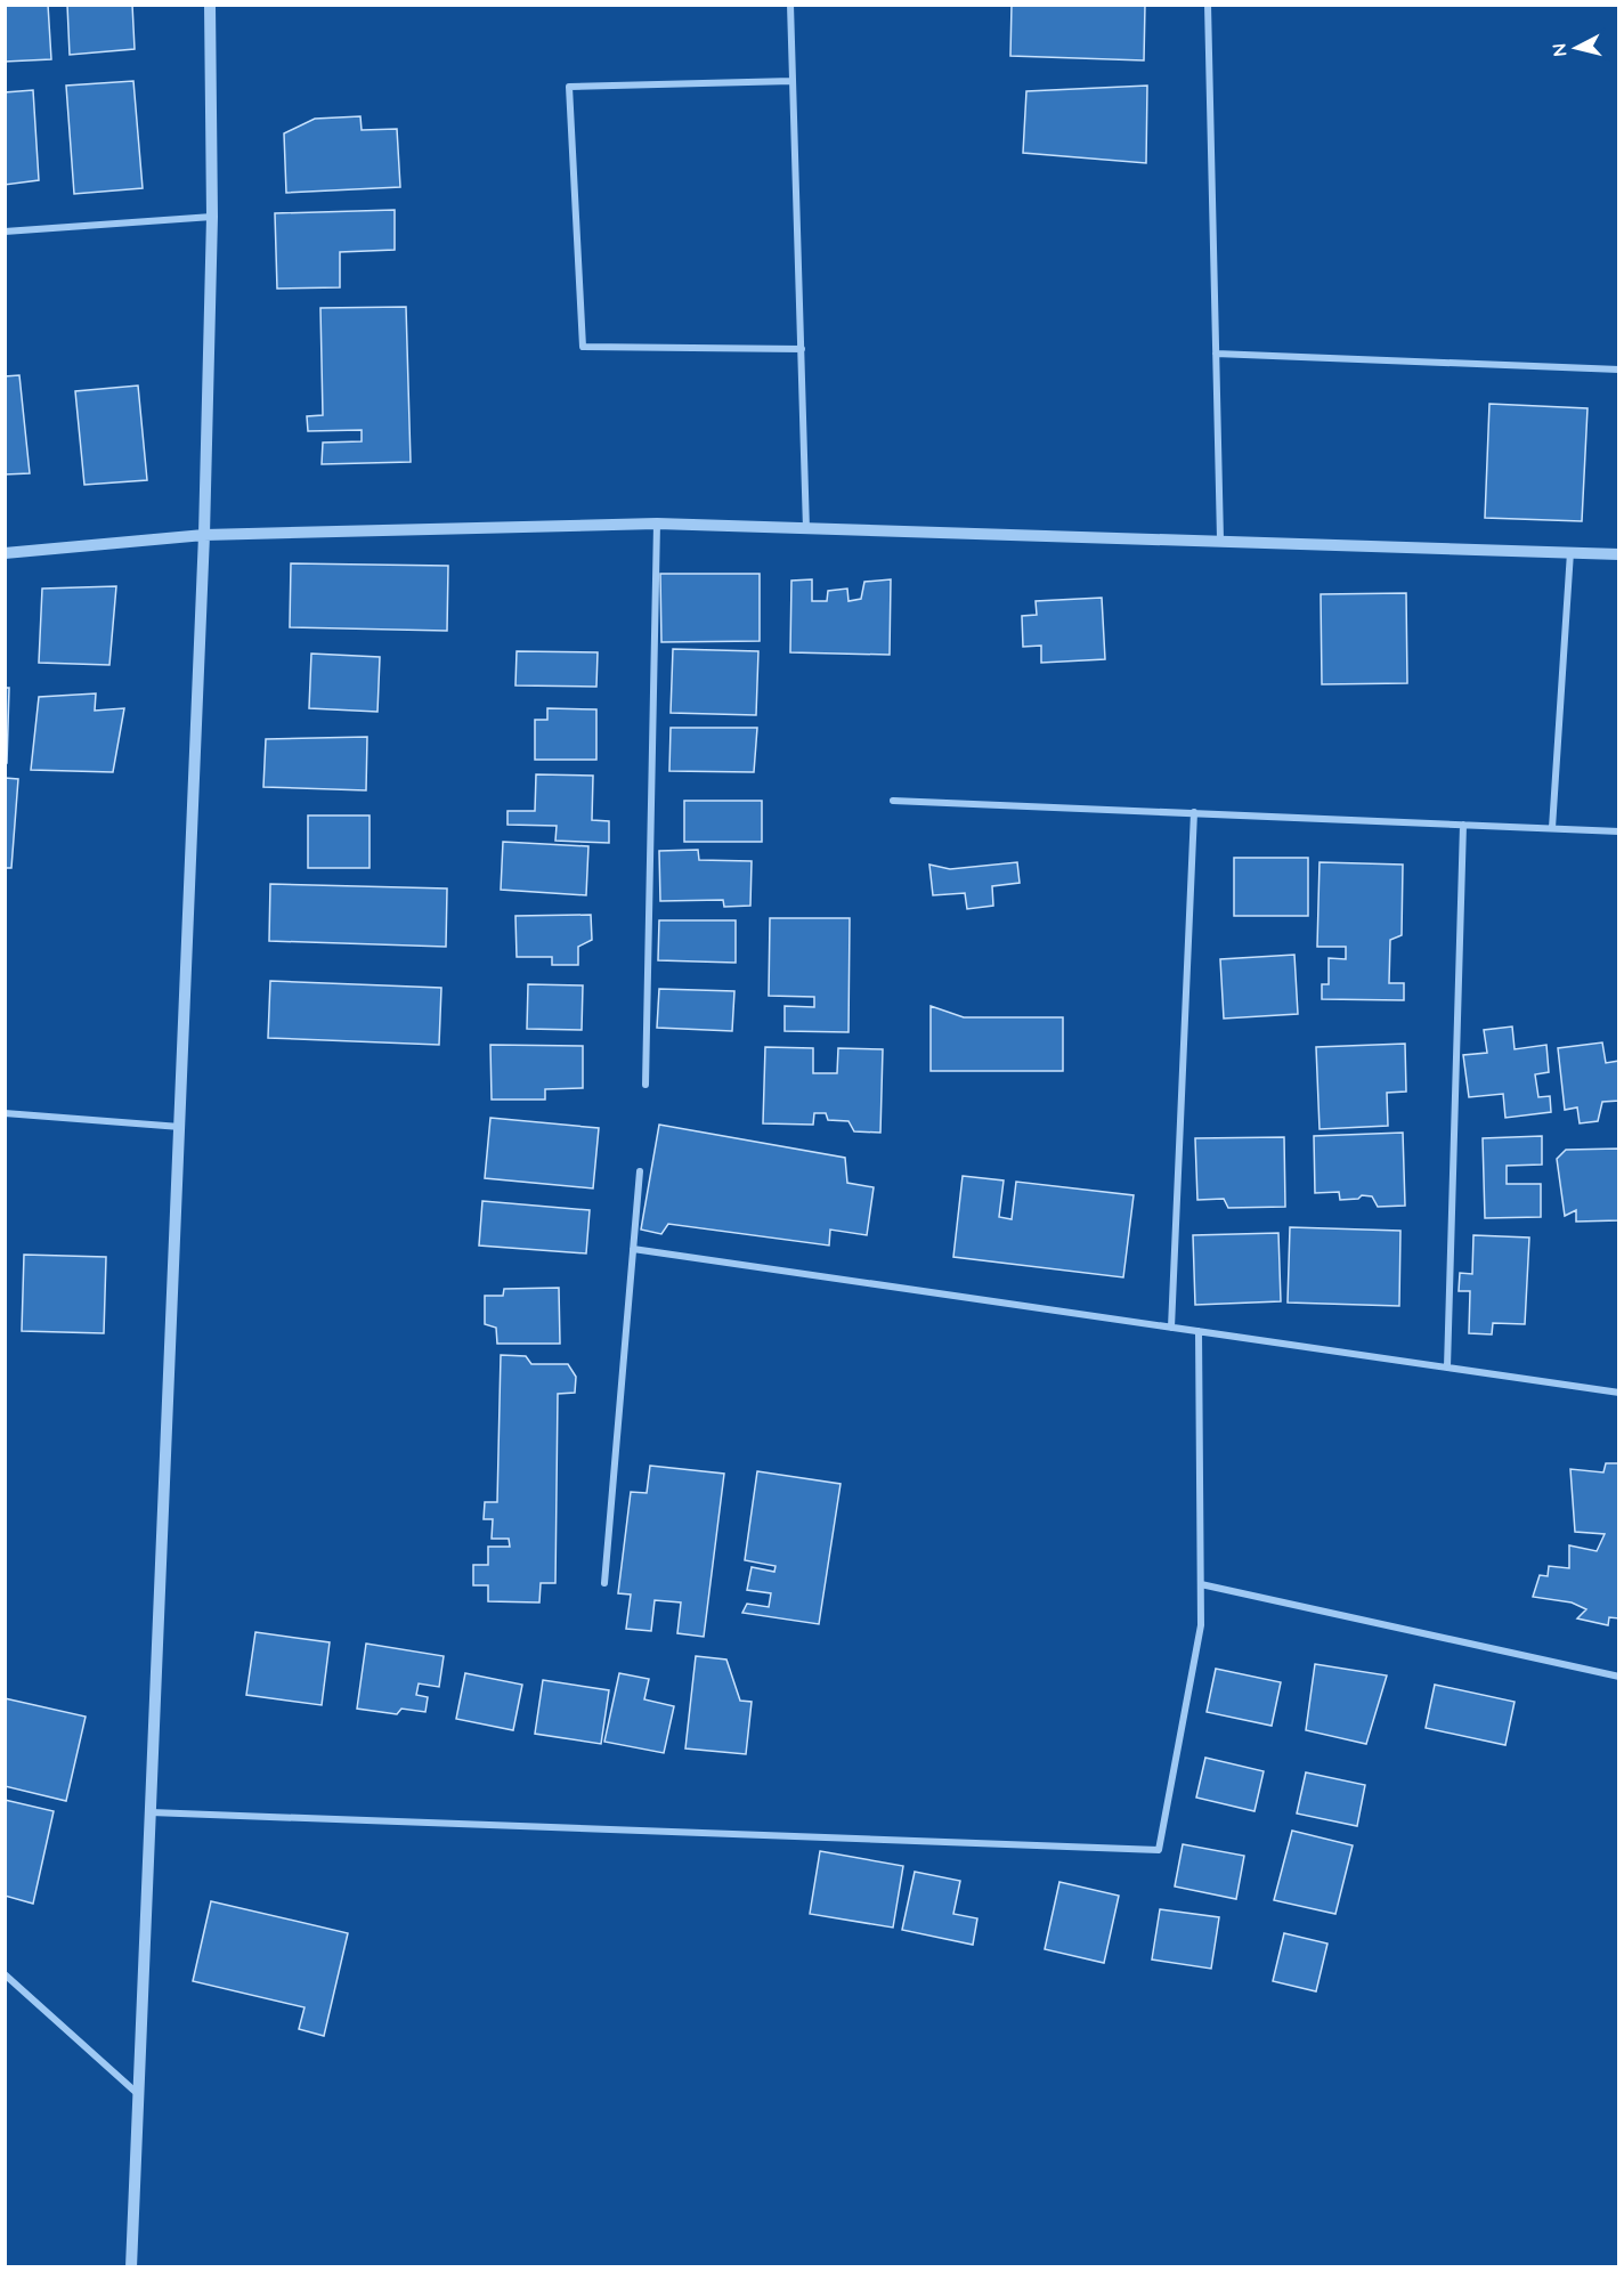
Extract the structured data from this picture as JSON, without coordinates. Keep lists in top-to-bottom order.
{
  "north": "left"
}
